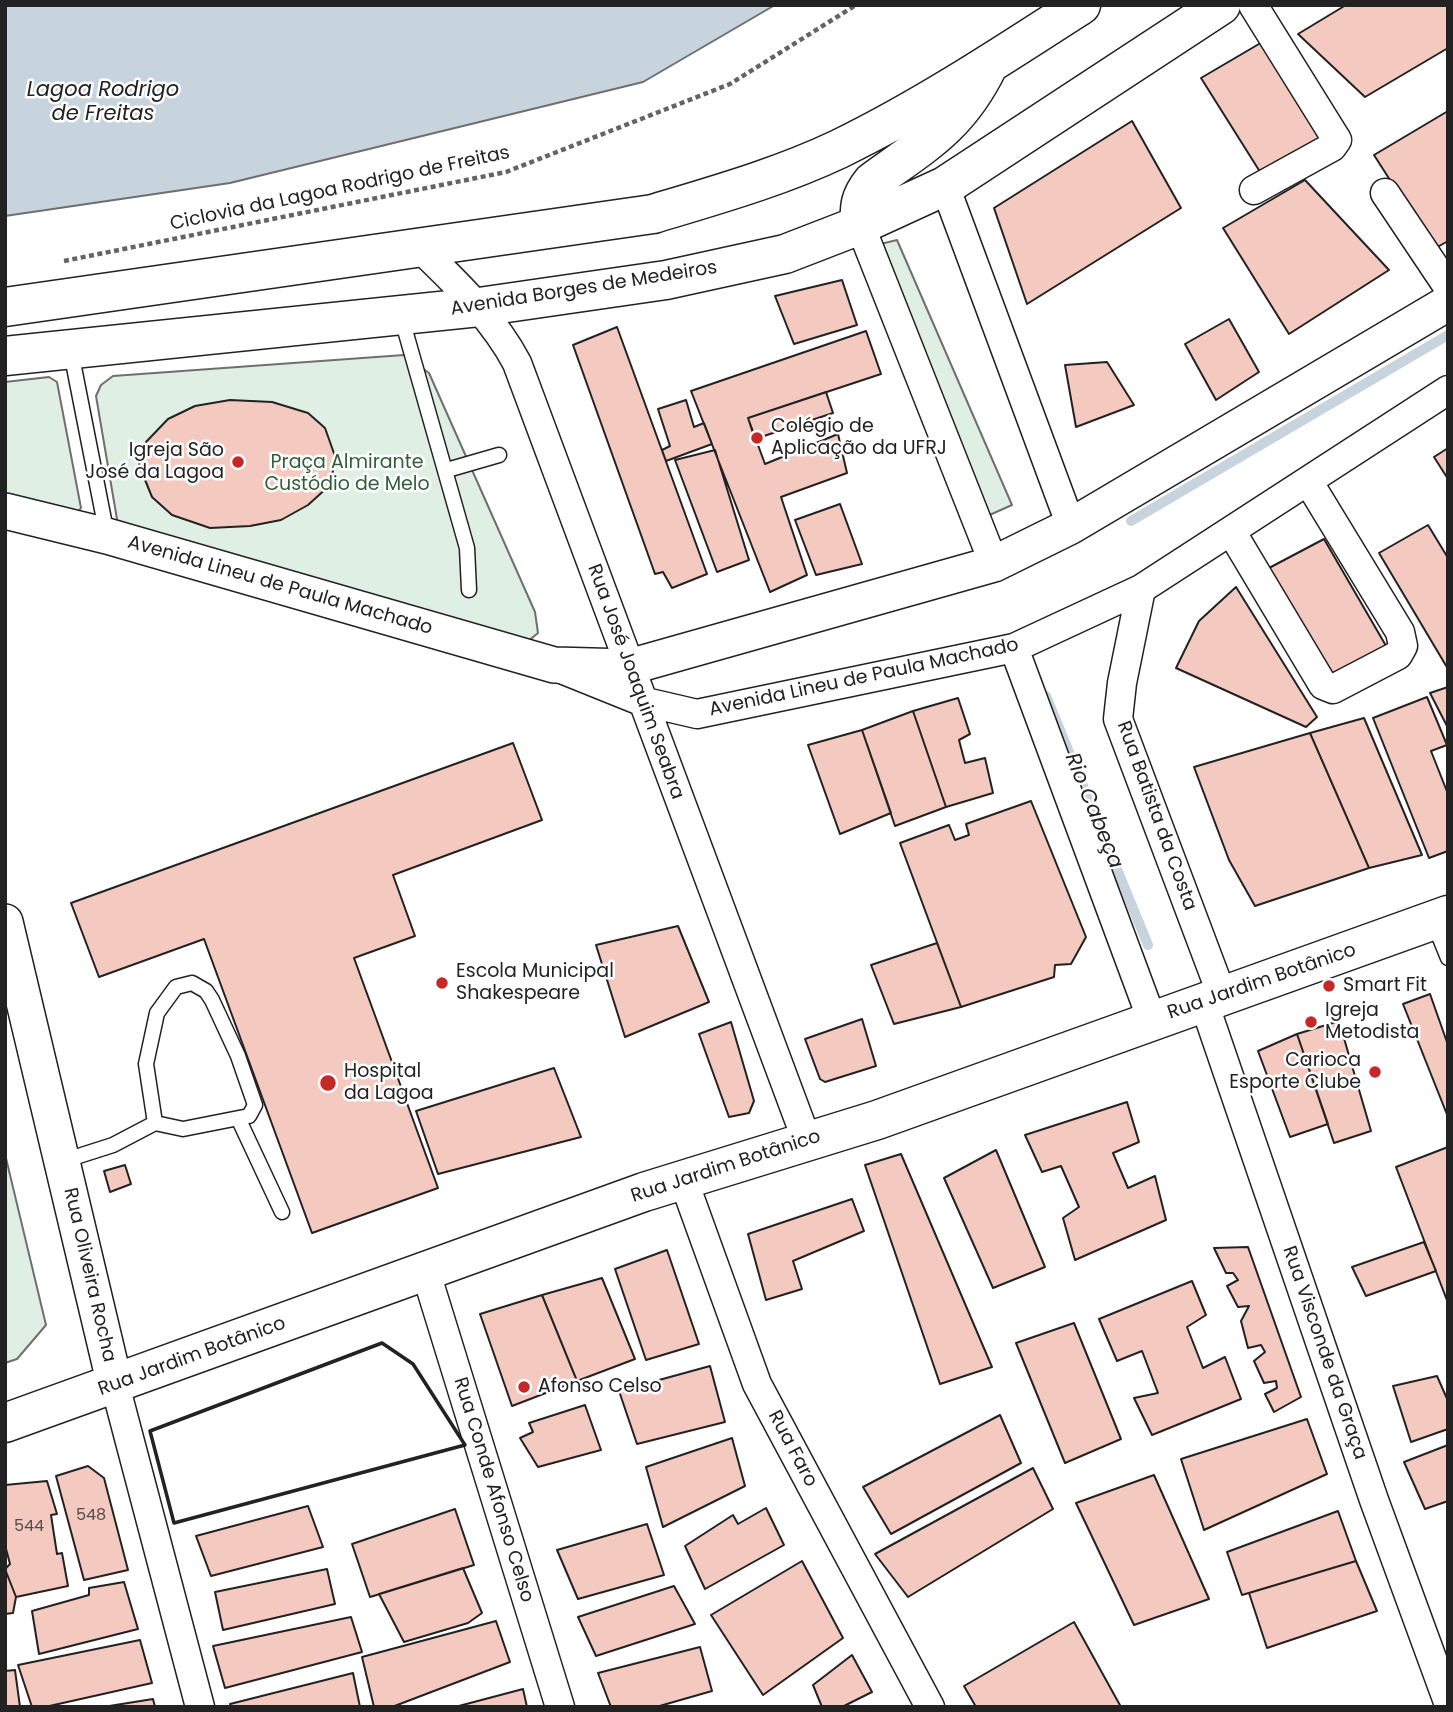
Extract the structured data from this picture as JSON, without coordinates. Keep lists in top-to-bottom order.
{
  "streets": {
    "main road": ["Avenida Borges de Medeiros", "Rua Jardim Botânico"],
    "street": [
      "Avenida Lineu de Paula Machado",
      "Rua José Joaquim Seabra",
      "Rua Batista da Costa",
      "Rua Oliveira Rocha",
      "Rua Visconde da Graça",
      "Rua Faro",
      "Rua Conde Afonso Celso"
    ],
    "path": ["Ciclovia da Lagoa Rodrigo de Freitas"]
  },
  "crossings": [
    ["Avenida Borges de Medeiros", "Rua José Joaquim Seabra"],
    ["Avenida Lineu de Paula Machado", "Rua José Joaquim Seabra"],
    ["Avenida Lineu de Paula Machado", "Rua Batista da Costa"],
    ["Rua José Joaquim Seabra", "Rua Jardim Botânico"],
    ["Rua Batista da Costa", "Rua Jardim Botânico"],
    ["Rua Batista da Costa", "Rua Visconde da Graça"],
    ["Rua Jardim Botânico", "Rua Oliveira Rocha"],
    ["Rua Jardim Botânico", "Rua Visconde da Graça"],
    ["Rua Jardim Botânico", "Rua Faro"],
    ["Rua Jardim Botânico", "Rua Conde Afonso Celso"]
  ],
  "water": ["Lagoa Rodrigo de Freitas", "Rio Cabeça"],
  "parks": ["Praça Almirante Custódio de Melo"],
  "places": [
    "Colégio de Aplicação da UFRJ",
    "Igreja São José da Lagoa",
    "Escola Municipal Shakespeare",
    "Smart Fit",
    "Igreja Metodista",
    "Carioca Esporte Clube",
    "Hospital da Lagoa",
    "Afonso Celso"
  ],
  "house_numbers": ["548", "544"]
}
